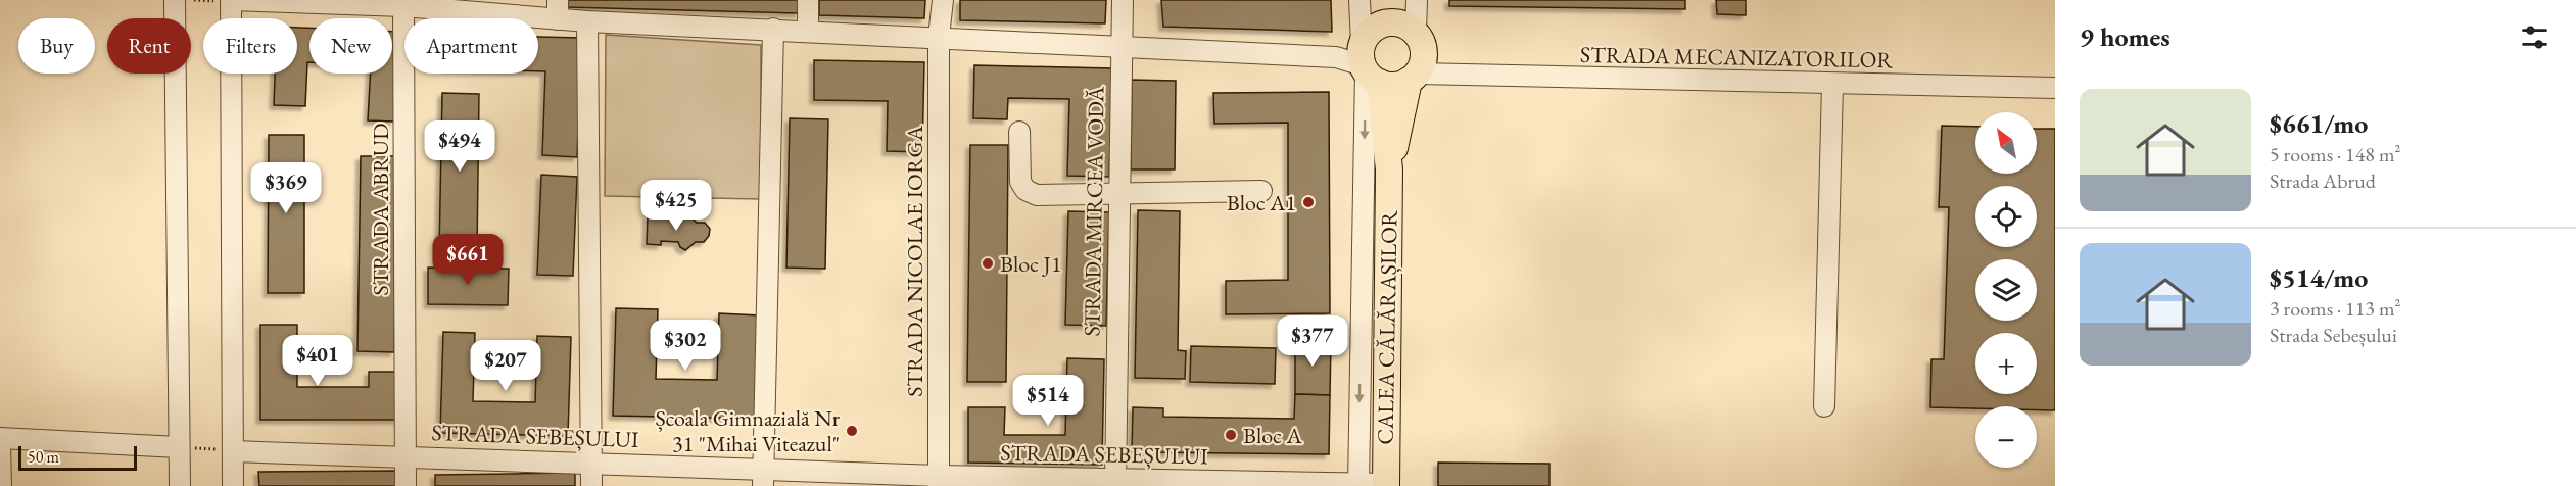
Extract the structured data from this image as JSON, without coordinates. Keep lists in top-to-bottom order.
{
  "streets": {
    "main road": ["CALEA CĂLĂRAȘILOR"],
    "street": [
      "STRADA MECANIZATORILOR",
      "STRADA ABRUD",
      "STRADA MIRCEA VODĂ",
      "STRADA NICOLAE IORGA",
      "STRADA SEBEȘULUI"
    ]
  },
  "crossings": [
    ["STRADA MECANIZATORILOR", "CALEA CĂLĂRAȘILOR"],
    ["STRADA ABRUD", "STRADA SEBEȘULUI"],
    ["STRADA MIRCEA VODĂ", "STRADA SEBEȘULUI"],
    ["STRADA NICOLAE IORGA", "STRADA SEBEȘULUI"],
    ["CALEA CĂLĂRAȘILOR", "STRADA SEBEȘULUI"]
  ],
  "places": [
    "Bloc A1",
    "Bloc J1",
    "Școala Gimnazială Nr 31 \"Mihai Viteazul\"",
    "Bloc A"
  ],
  "scale_bar": "50 m",
  "north": "top left",
  "page": {
    "heading": "9 homes",
    "chip": [
      "Buy",
      "Rent",
      "Filters",
      "New",
      "Apartment"
    ],
    "list": [
      {
        "name": "$661/mo",
        "note": "5 rooms · 148 m² · Strada Abrud"
      },
      {
        "name": "$514/mo",
        "note": "3 rooms · 113 m² · Strada Sebeșului"
      }
    ],
    "map_buttons": ["+", "−"],
    "price": [
      "$494",
      "$369",
      "$425",
      "$661",
      "$377",
      "$302",
      "$401",
      "$207",
      "$514"
    ],
    "scale": "50 m"
  }
}
